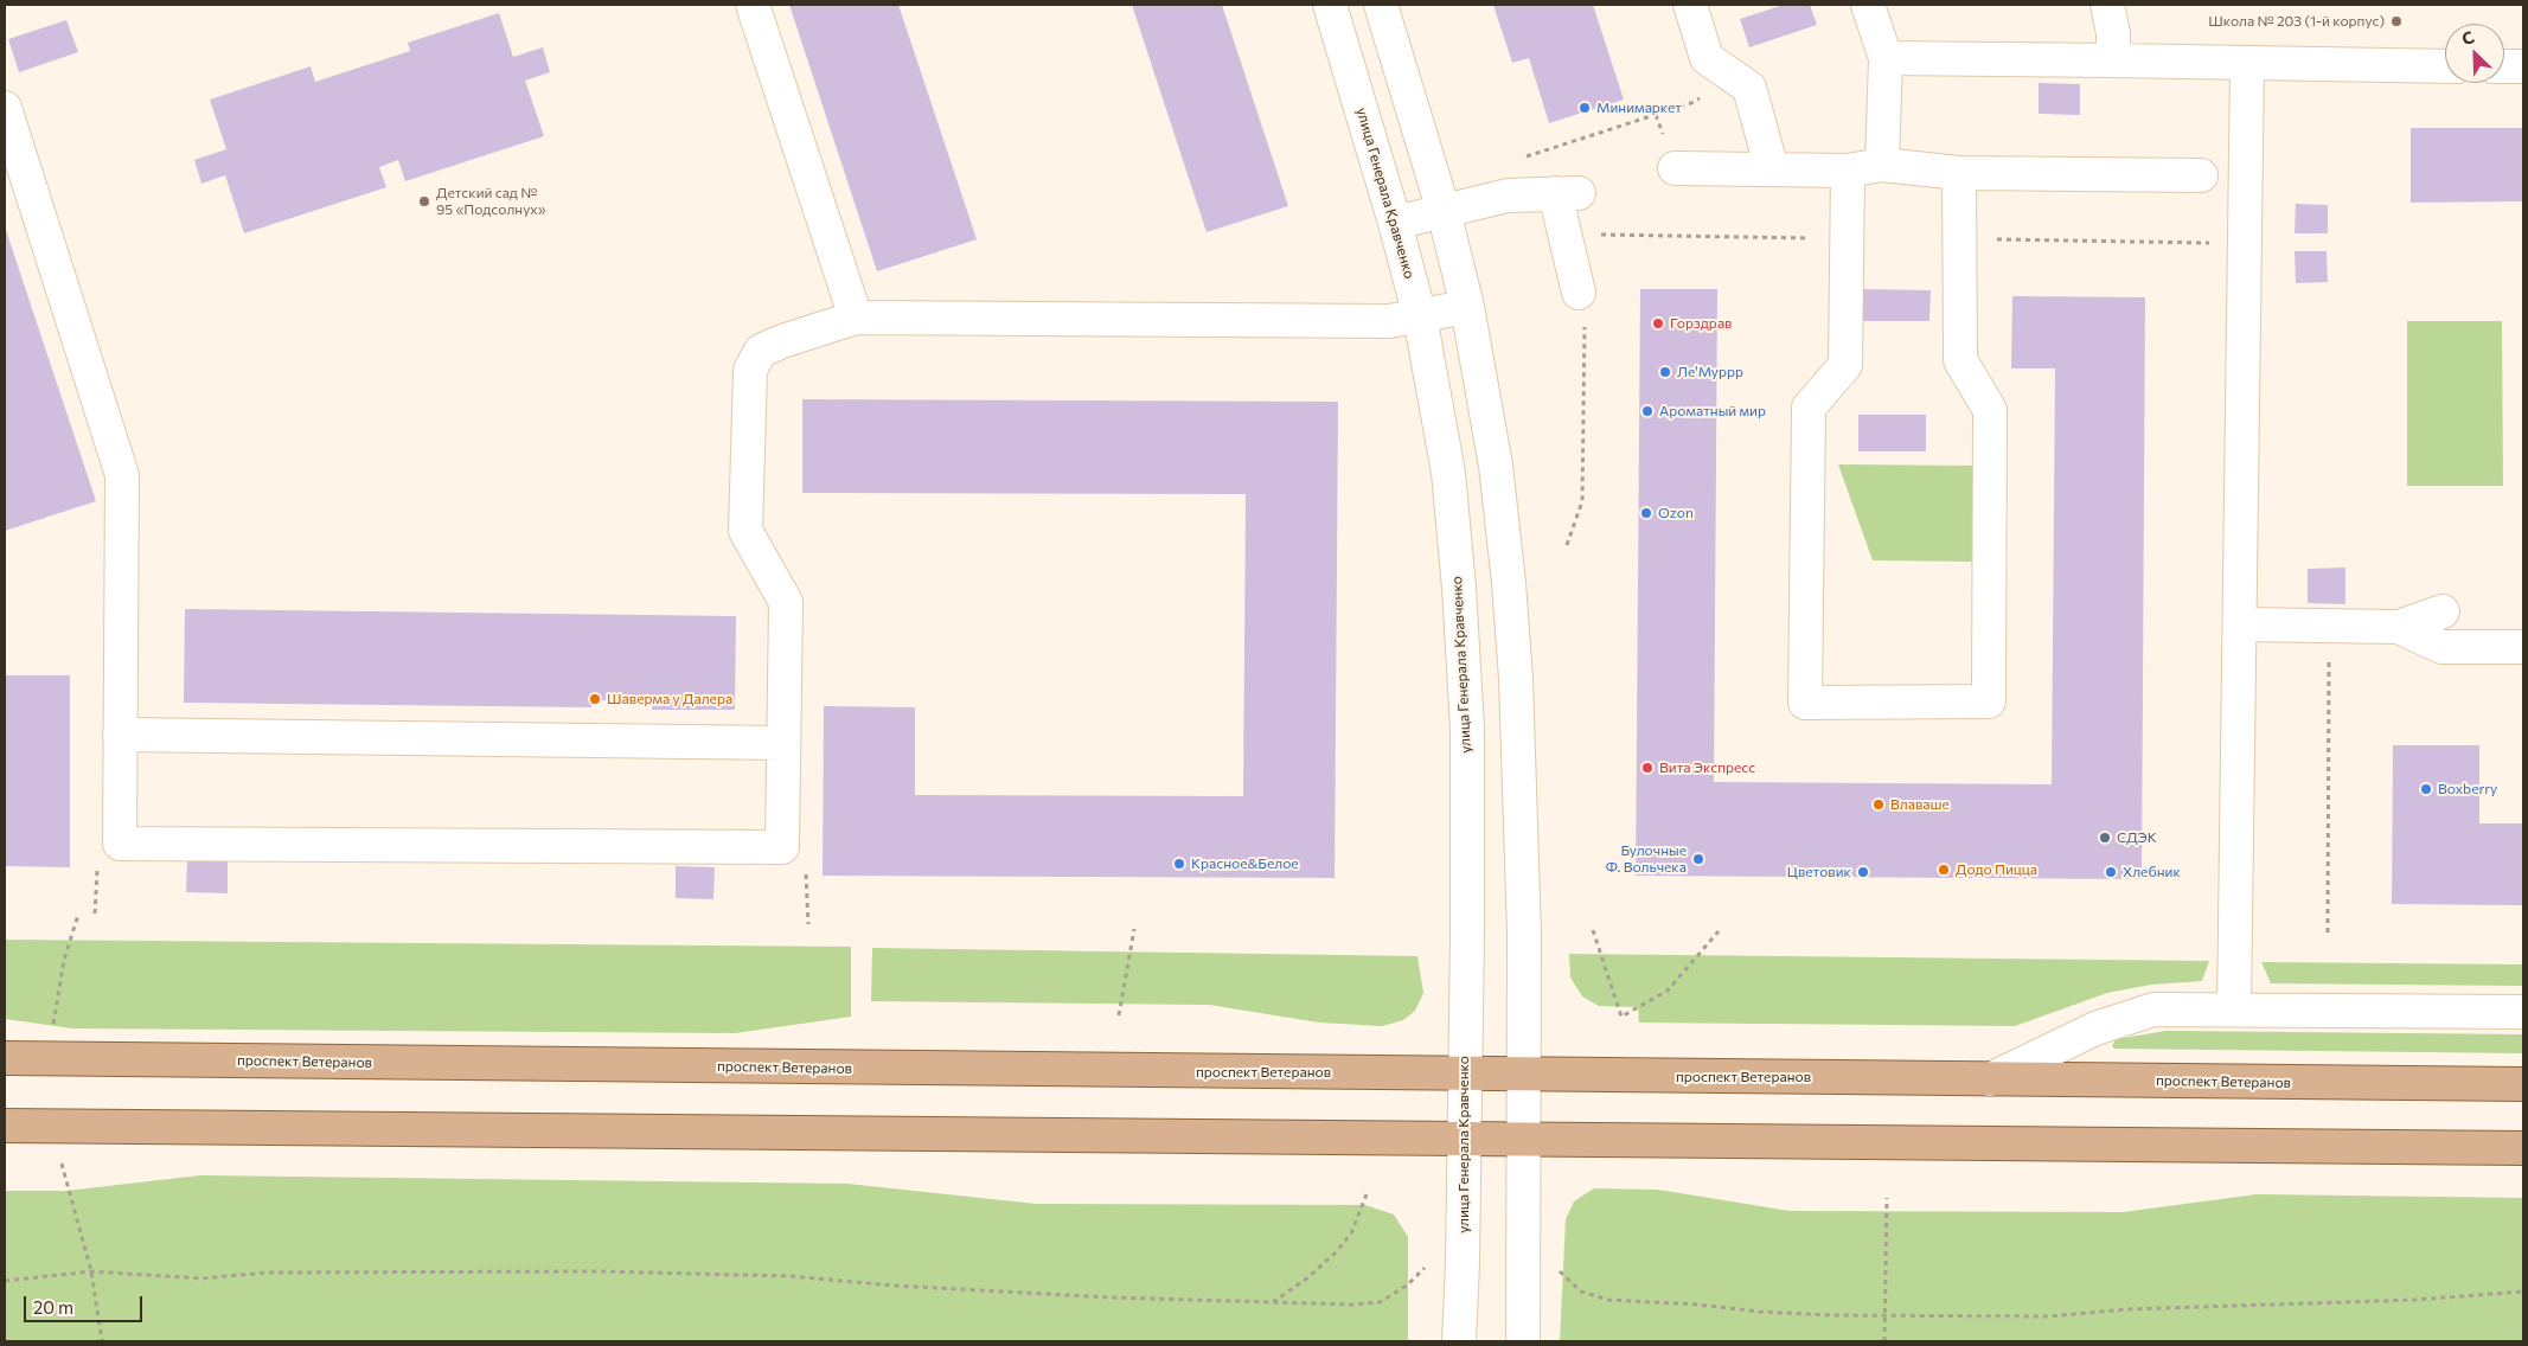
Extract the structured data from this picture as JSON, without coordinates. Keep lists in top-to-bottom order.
{
  "streets": {
    "main road": ["проспект Ветеранов"],
    "street": ["улица Генерала Кравченко"]
  },
  "crossings": [
    ["улица Генерала Кравченко", "проспект Ветеранов"]
  ],
  "places": [
    "Школа № 203 (1-й корпус)",
    "Минимаркет",
    "Детский сад № 95 «Подсолнух»",
    "Горздрав",
    "Ле'Муррр",
    "Ароматный мир",
    "Ozon",
    "Шаверма у Далера",
    "Вита Экспресс",
    "Boxberry",
    "Влаваше",
    "СДЭК",
    "Булочные Ф. Вольчека",
    "Красное&Белое",
    "Додо Пицца",
    "Цветовик",
    "Хлебник"
  ],
  "scale_bar": "20 m",
  "north": "top left"
}
